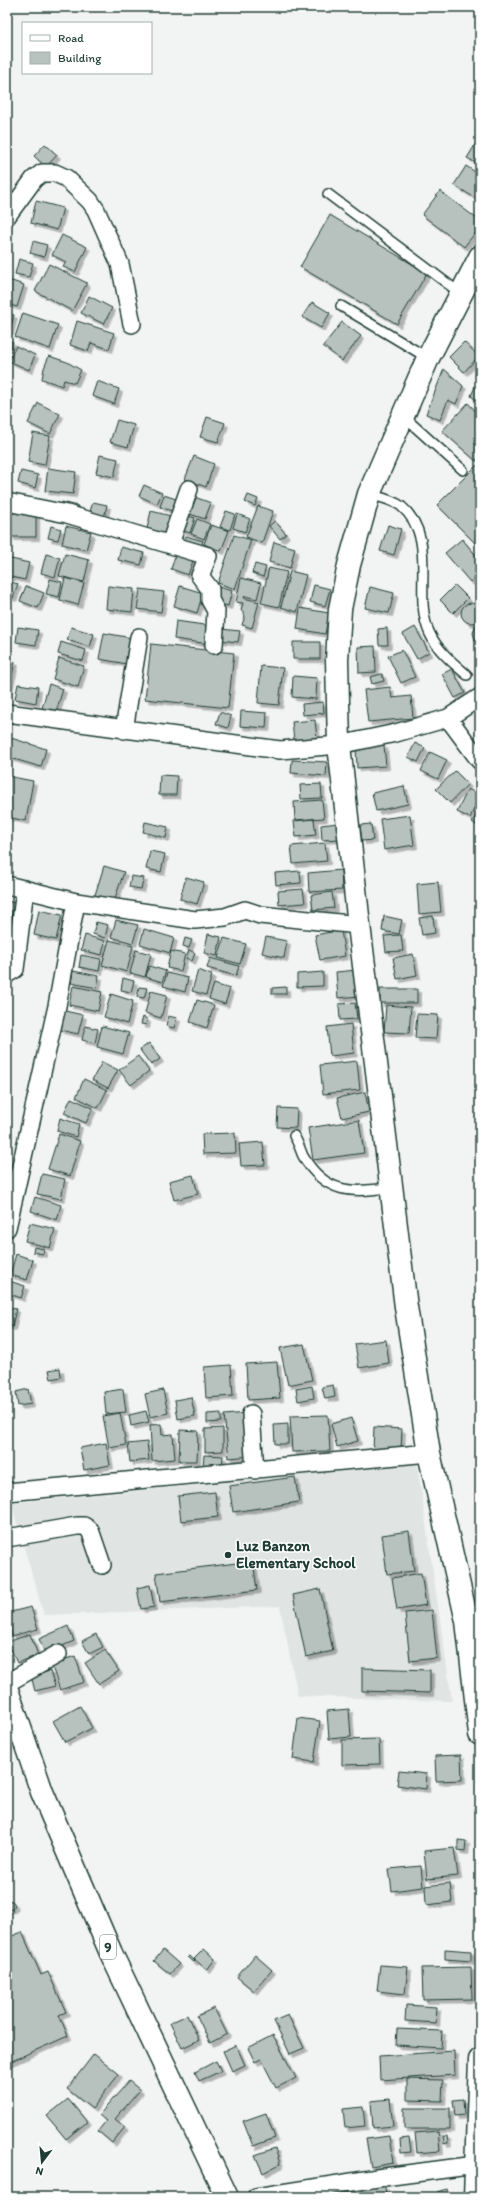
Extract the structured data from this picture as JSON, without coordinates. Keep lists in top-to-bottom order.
{
  "streets": {
    "main road": ["9"]
  },
  "places": ["Luz Banzon Elementary School"],
  "legend": ["Road", "Building"],
  "north": "bottom"
}
